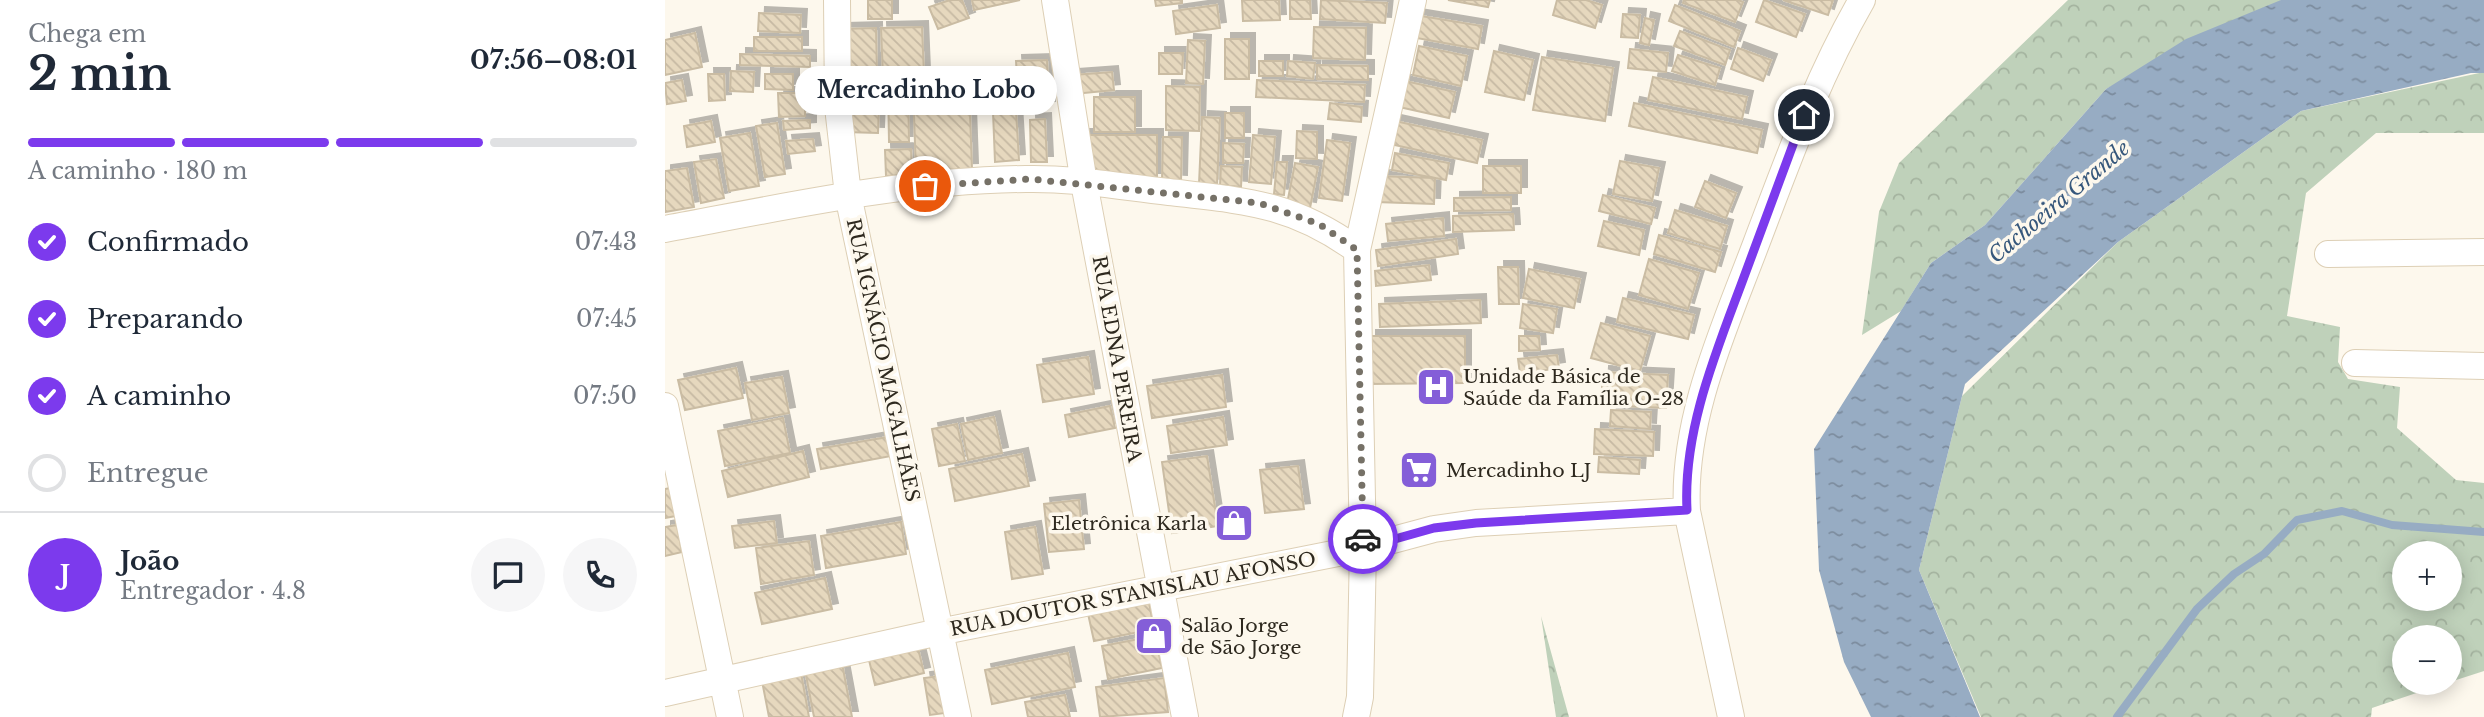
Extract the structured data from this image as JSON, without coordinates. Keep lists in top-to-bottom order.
{
  "streets": {
    "street": ["RUA EDNA PEREIRA", "RUA IGNÁCIO MAGALHÃES", "RUA DOUTOR STANISLAU AFONSO"]
  },
  "crossings": [
    ["RUA EDNA PEREIRA", "RUA DOUTOR STANISLAU AFONSO"],
    ["RUA IGNÁCIO MAGALHÃES", "RUA DOUTOR STANISLAU AFONSO"]
  ],
  "water": ["Cachoeira Grande"],
  "places": {
    "other": ["Mercadinho Lobo"],
    "hospital": ["Unidade Básica de Saúde da Família O-28"],
    "supermarket": ["Mercadinho LJ"],
    "shop": ["Eletrônica Karla", "Salão Jorge de São Jorge"]
  },
  "page": {
    "heading": ["2 min", "Chega em", "07:56–08:01"],
    "panel": ["João", "Entregador · 4.8"],
    "bubble": "Mercadinho Lobo",
    "bar": "A caminho · 180 m",
    "list": [
      ["Confirmado", "07:43"],
      ["Preparando", "07:45"],
      ["A caminho", "07:50"],
      "Entregue"
    ],
    "round": "J",
    "map_buttons": ["+", "−"]
  }
}
